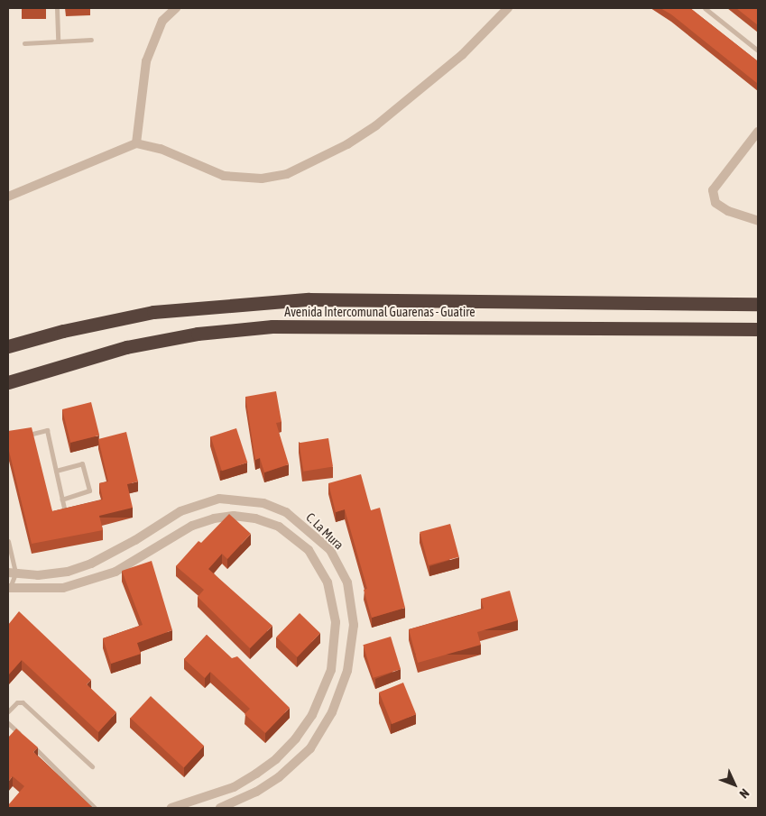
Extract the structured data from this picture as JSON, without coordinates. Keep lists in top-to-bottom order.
{
  "streets": {
    "highway": ["Avenida Intercomunal Guarenas - Guatire"],
    "street": ["C. La Mura"]
  },
  "north": "bottom right"
}
